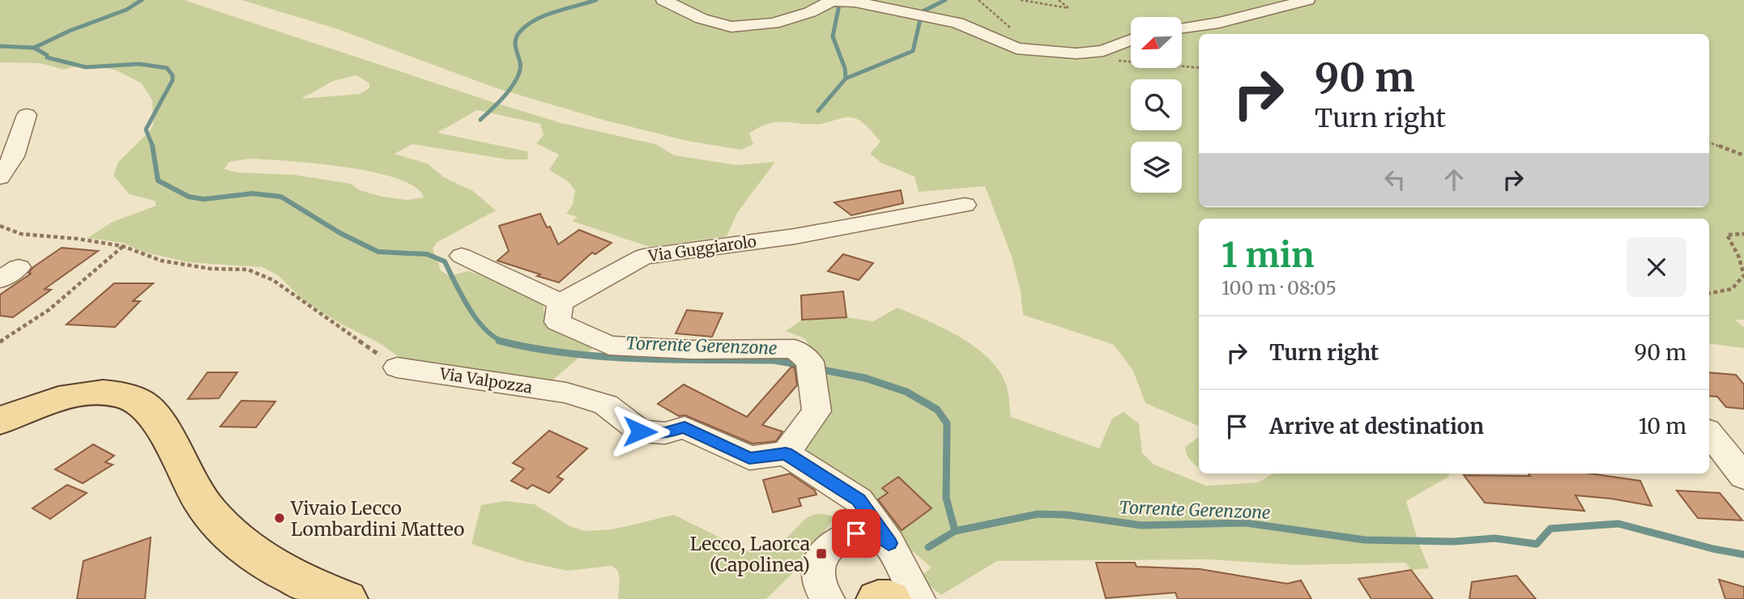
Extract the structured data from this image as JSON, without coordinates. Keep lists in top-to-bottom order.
{
  "streets": {
    "street": ["Via Guggiarolo", "Via Valpozza"]
  },
  "water": ["Torrente Gerenzone"],
  "places": {
    "other": ["Vivaio Lecco Lombardini Matteo"],
    "transit": ["Lecco, Laorca (Capolinea)"]
  },
  "north": "bottom left",
  "page": {
    "turn": ["90 m", "Turn right"],
    "heading": ["1 min", "100 m · 08:05"],
    "list": [
      {
        "name": "Turn right",
        "value": "90 m"
      },
      {
        "name": "Arrive at destination",
        "value": "10 m"
      }
    ]
  }
}
